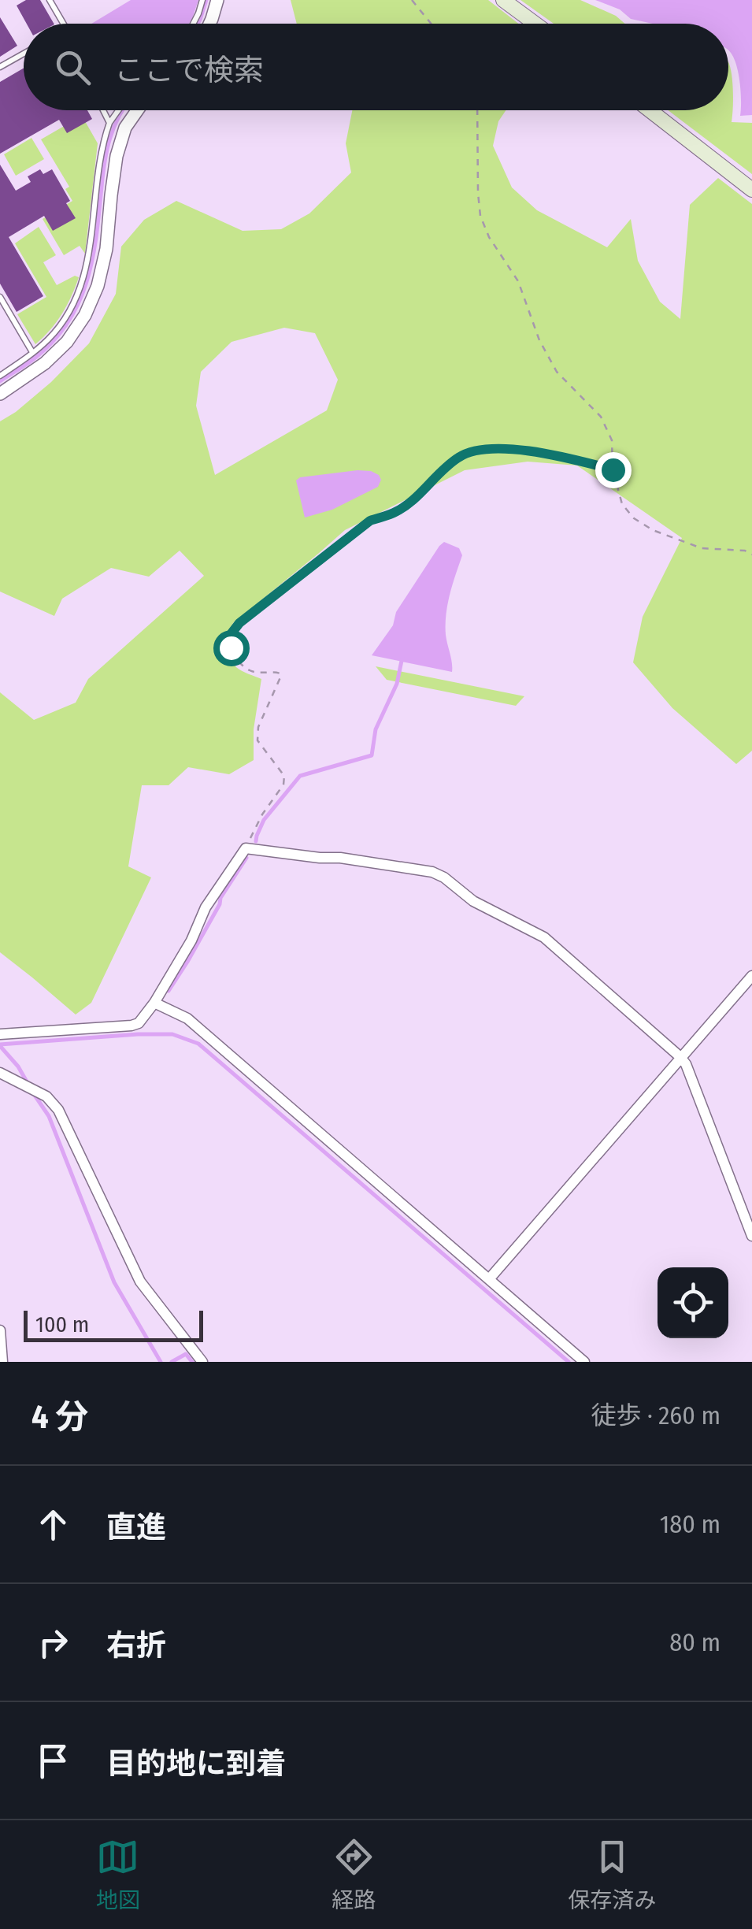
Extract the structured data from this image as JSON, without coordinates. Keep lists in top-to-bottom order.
{
  "scale_bar": "100 m",
  "page": {
    "search": "ここで検索",
    "scale": "100 m",
    "heading": ["4 分", "徒歩 · 260 m"],
    "list": [
      ["直進", "180 m"],
      ["右折", "80 m"],
      "目的地に到着"
    ],
    "nav": ["地図", "経路", "保存済み"]
  }
}
